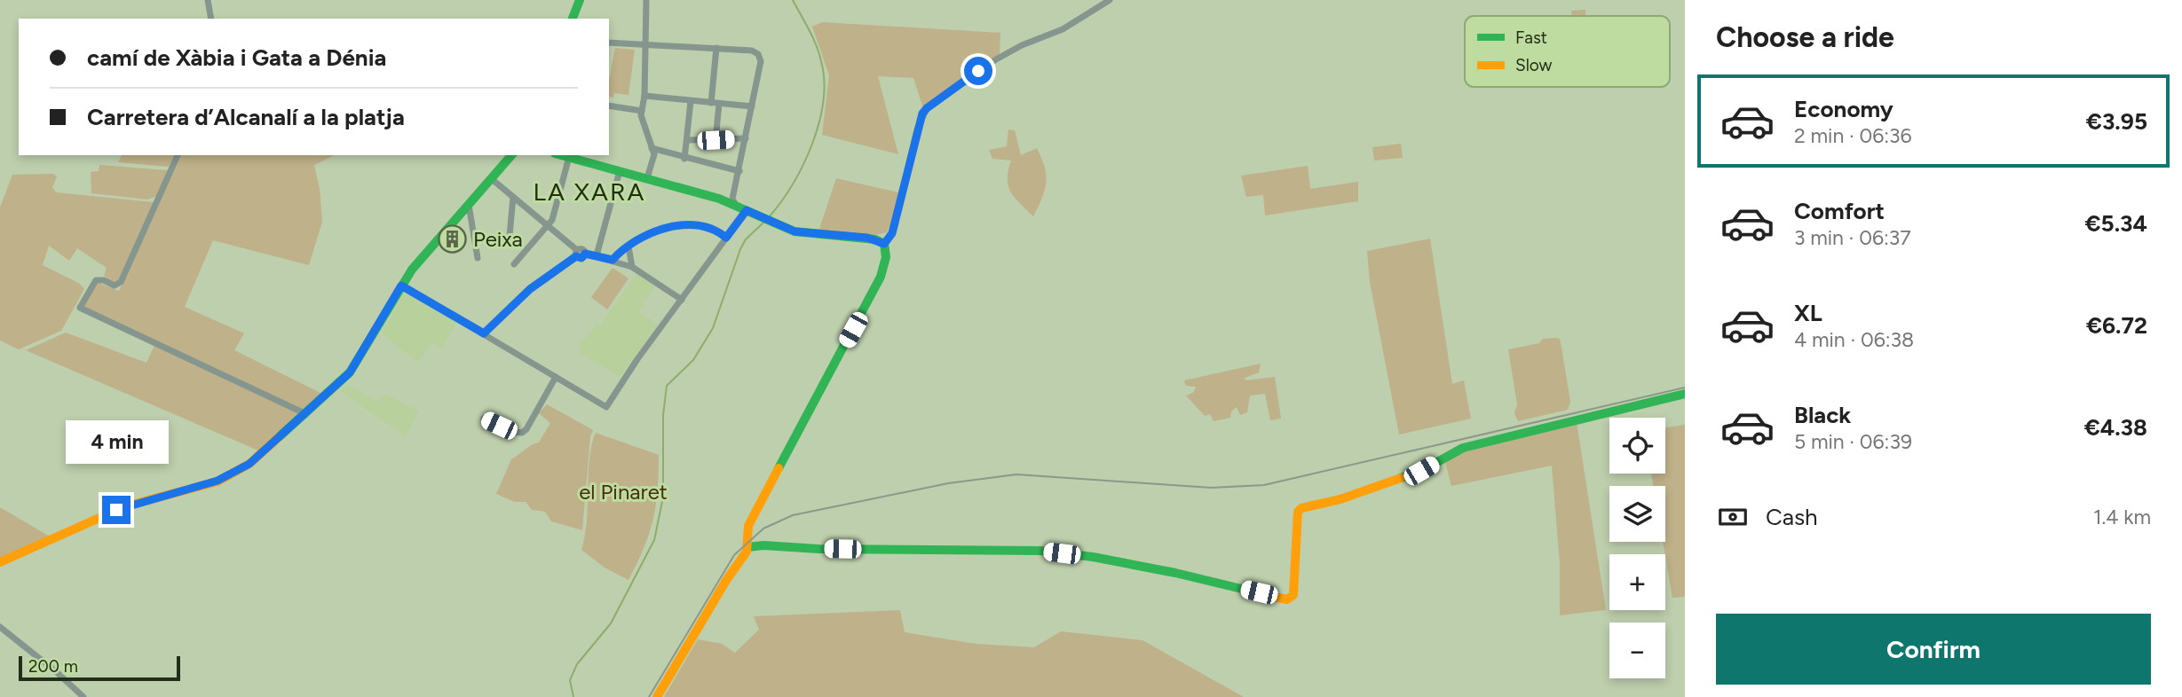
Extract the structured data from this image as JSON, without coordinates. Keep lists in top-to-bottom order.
{
  "districts": ["LA XARA"],
  "parks": ["el Pinaret"],
  "places": {
    "building": ["Peixa"]
  },
  "legend": ["Fast", "Slow"],
  "scale_bar": "200 m",
  "page": {
    "heading": "Choose a ride",
    "banner": ["camí de Xàbia i Gata a Dénia", "Carretera d’Alcanalí a la platja"],
    "list": [
      {
        "name": "Economy",
        "note": "2 min · 06:36",
        "value": "€3.95"
      },
      {
        "name": "Comfort",
        "note": "3 min · 06:37",
        "value": "€5.34"
      },
      {
        "name": "XL",
        "note": "4 min · 06:38",
        "value": "€6.72"
      },
      {
        "name": "Black",
        "note": "5 min · 06:39",
        "value": "€4.38"
      }
    ],
    "map_buttons": ["+", "−"],
    "bubble": "4 min",
    "pay": ["Cash", "1.4 km"],
    "buttons": "Confirm",
    "scale": "200 m"
  }
}
